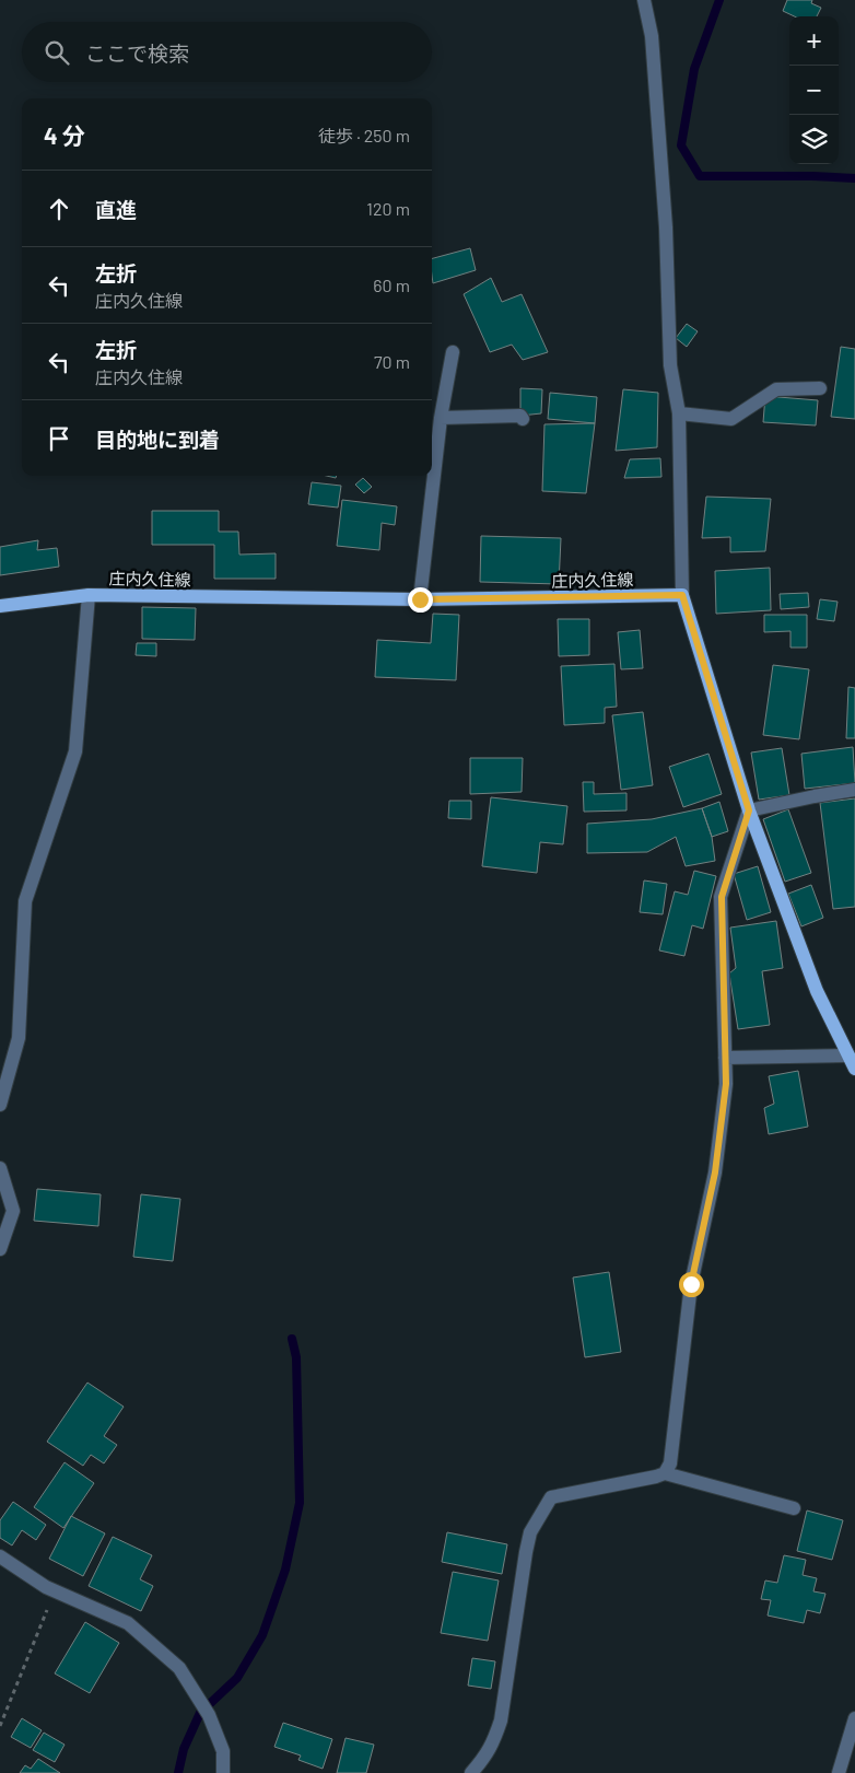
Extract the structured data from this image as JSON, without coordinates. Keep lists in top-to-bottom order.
{
  "streets": {
    "main road": ["庄内久住線"]
  },
  "page": {
    "map_buttons": ["+", "−"],
    "search": "ここで検索",
    "heading": ["4 分", "徒歩 · 250 m"],
    "list": [
      ["直進", "120 m"],
      ["左折", "庄内久住線", "60 m"],
      ["左折", "庄内久住線", "70 m"],
      "目的地に到着"
    ]
  }
}
